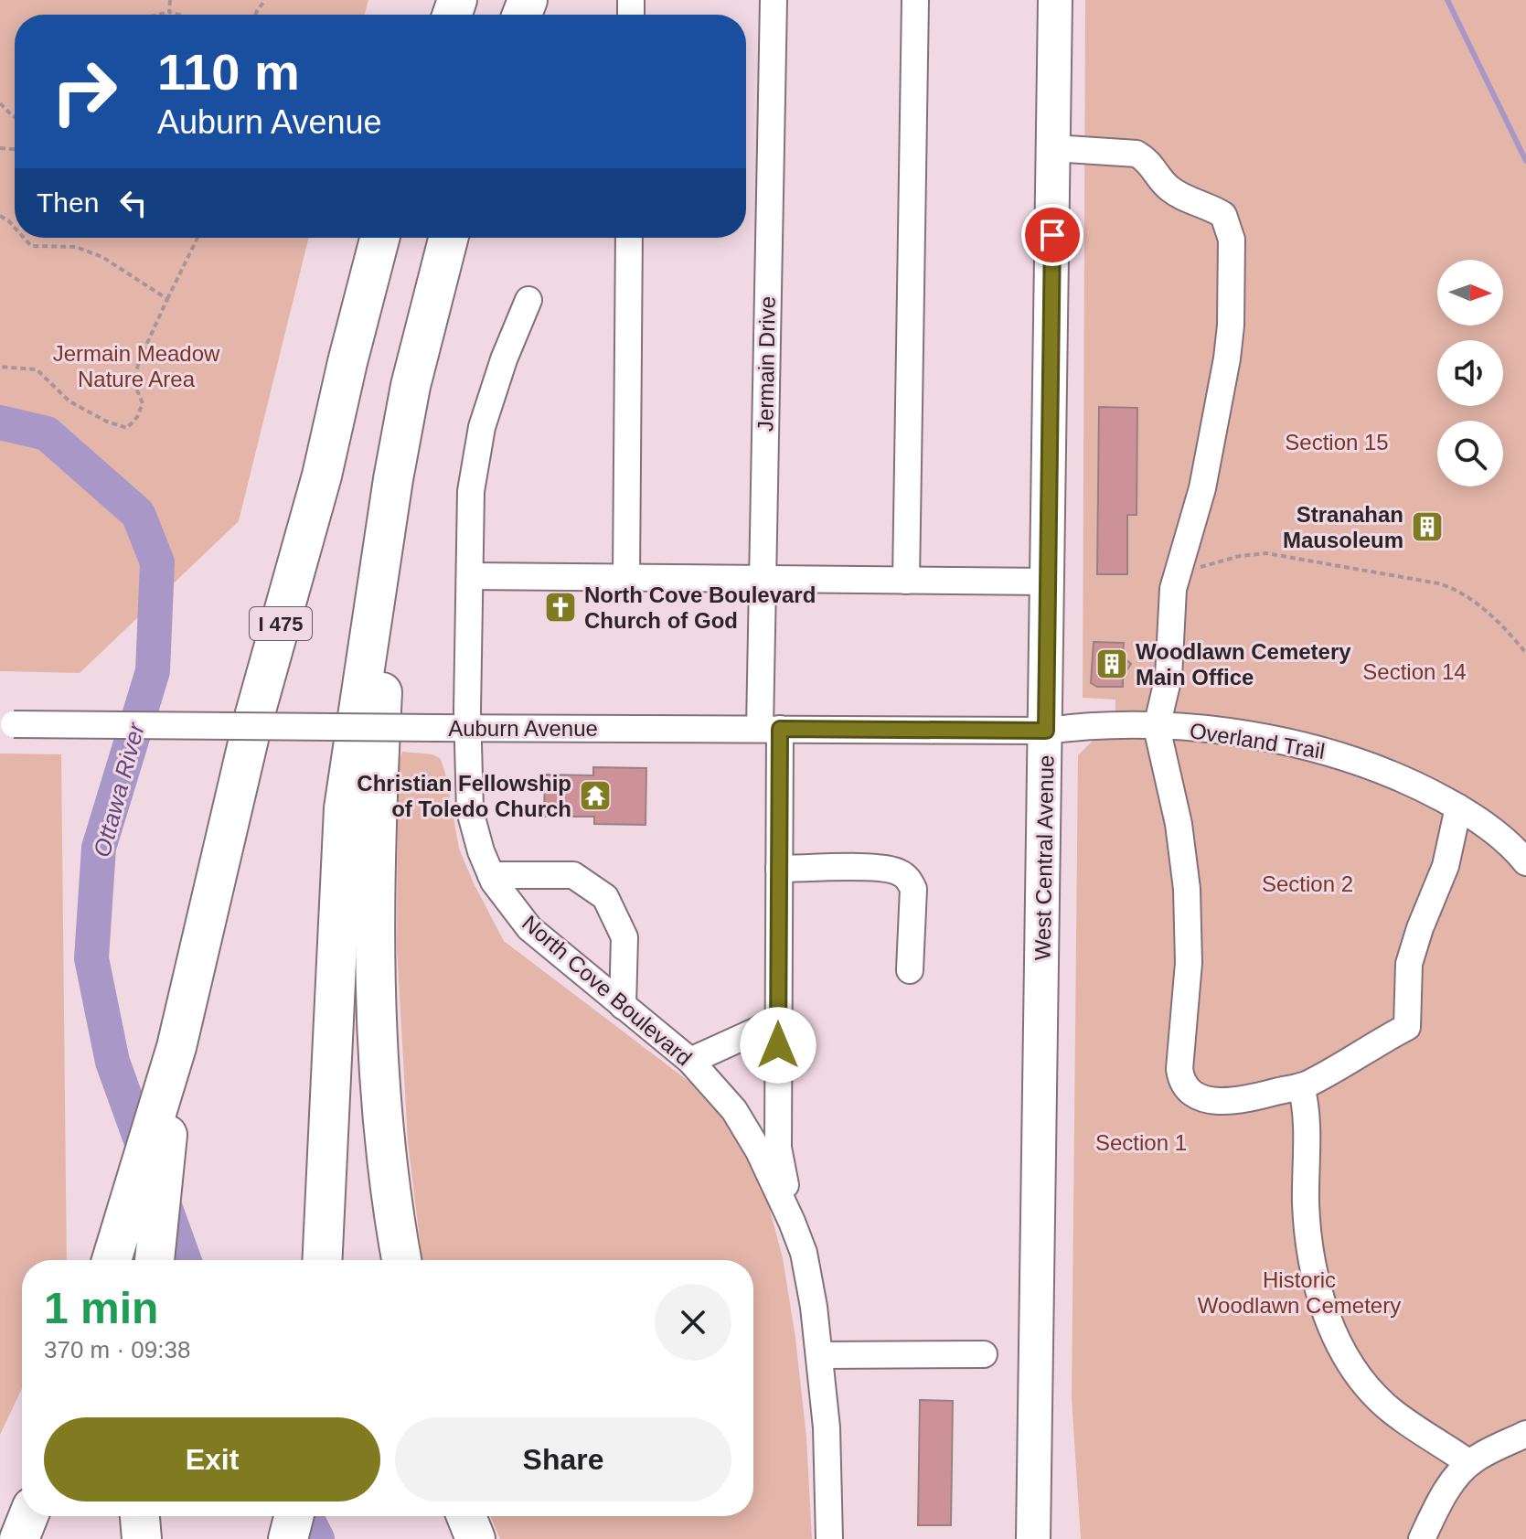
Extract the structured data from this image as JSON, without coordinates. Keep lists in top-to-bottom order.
{
  "streets": {
    "highway": ["I 475"],
    "main road": ["West Central Avenue"],
    "street": [
      "Jermain Drive",
      "Auburn Avenue",
      "Overland Trail",
      "North Cove Boulevard"
    ]
  },
  "crossings": [
    ["Jermain Drive", "Auburn Avenue"],
    ["Jermain Drive", "North Cove Boulevard"],
    ["Auburn Avenue", "Overland Trail"],
    ["Auburn Avenue", "West Central Avenue"],
    ["Auburn Avenue", "North Cove Boulevard"],
    ["Overland Trail", "West Central Avenue"]
  ],
  "water": ["Ottawa River"],
  "parks": [
    "Jermain Meadow Nature Area",
    "Section 15",
    "Section 14",
    "Section 2",
    "Section 1",
    "Historic Woodlawn Cemetery"
  ],
  "places": {
    "building": ["Stranahan Mausoleum", "Woodlawn Cemetery Main Office"],
    "church": ["North Cove Boulevard Church of God"],
    "temple": ["Christian Fellowship of Toledo Church"]
  },
  "north": "right",
  "page": {
    "turn": ["110 m", "Auburn Avenue"],
    "then": "Then",
    "heading": ["1 min", "370 m · 09:38"],
    "buttons": ["Exit", "Share"]
  }
}
